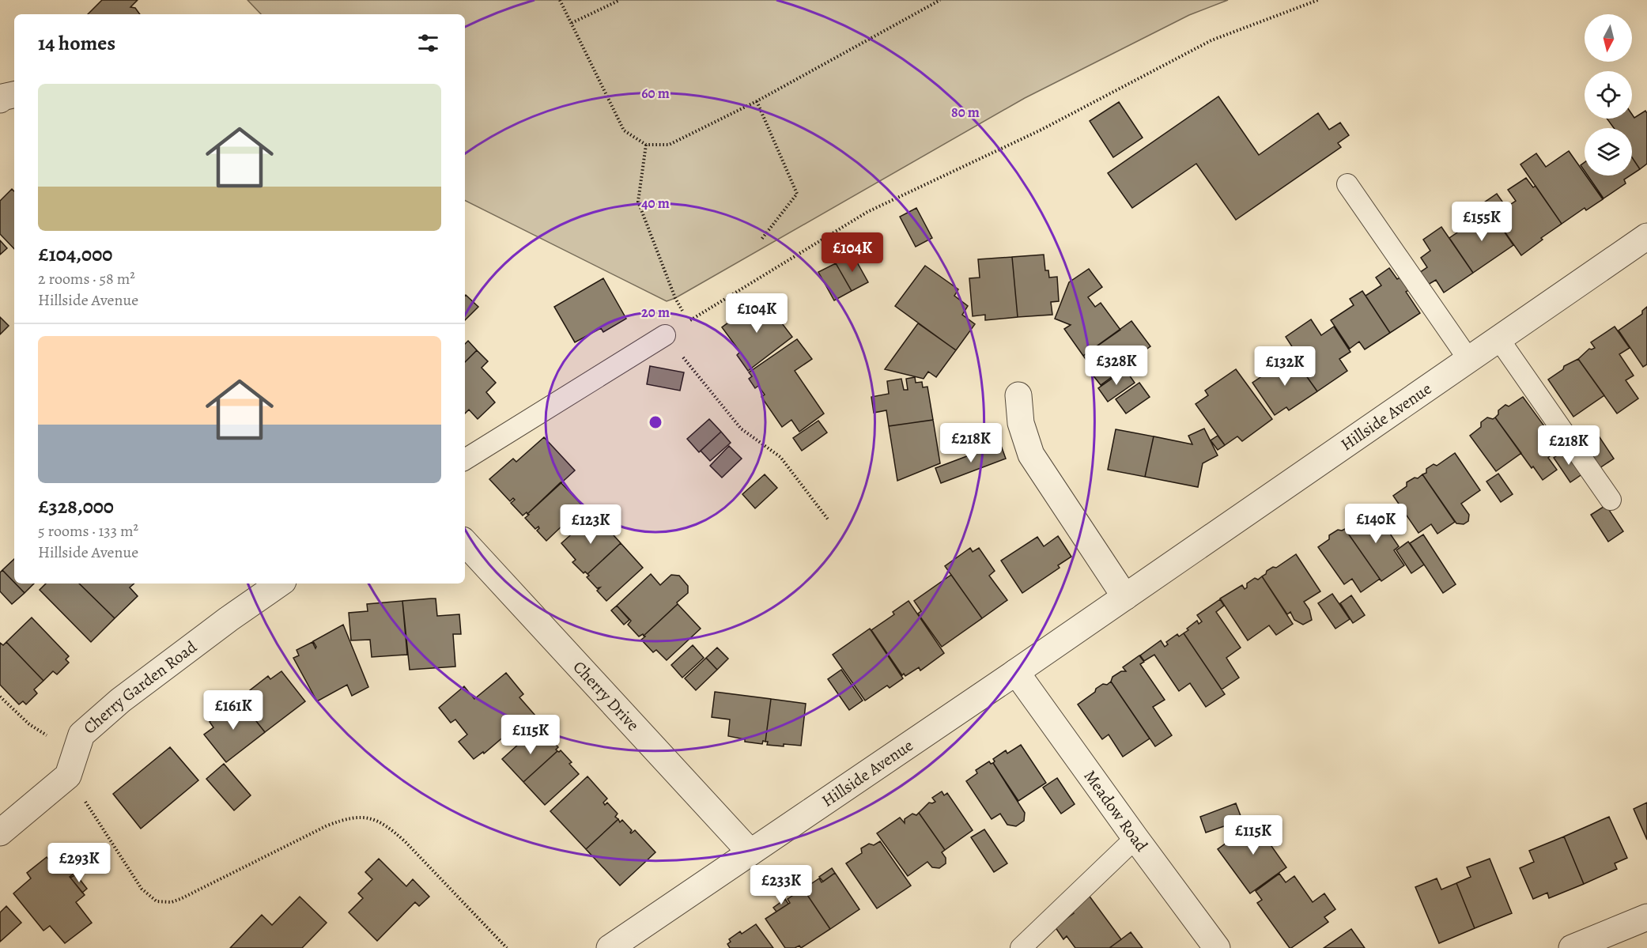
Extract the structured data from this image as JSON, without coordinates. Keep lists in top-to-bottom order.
{
  "streets": {
    "street": [
      "Hillside Avenue",
      "Cherry Garden Road",
      "Cherry Drive",
      "Meadow Road"
    ]
  },
  "crossings": [
    ["Hillside Avenue", "Cherry Drive"],
    ["Hillside Avenue", "Meadow Road"]
  ],
  "north": "bottom",
  "page": {
    "heading": "14 homes",
    "list": [
      {
        "name": "£104,000",
        "note": "2 rooms · 58 m² · Hillside Avenue"
      },
      {
        "name": "£328,000",
        "note": "5 rooms · 133 m² · Hillside Avenue"
      }
    ],
    "price": [
      "£155K",
      "£104K",
      "£104K",
      "£328K",
      "£132K",
      "£218K",
      "£218K",
      "£140K",
      "£123K",
      "£161K",
      "£115K",
      "£115K",
      "£293K",
      "£233K"
    ]
  },
  "rings": [
    "60 m",
    "80 m",
    "40 m",
    "20 m"
  ]
}
